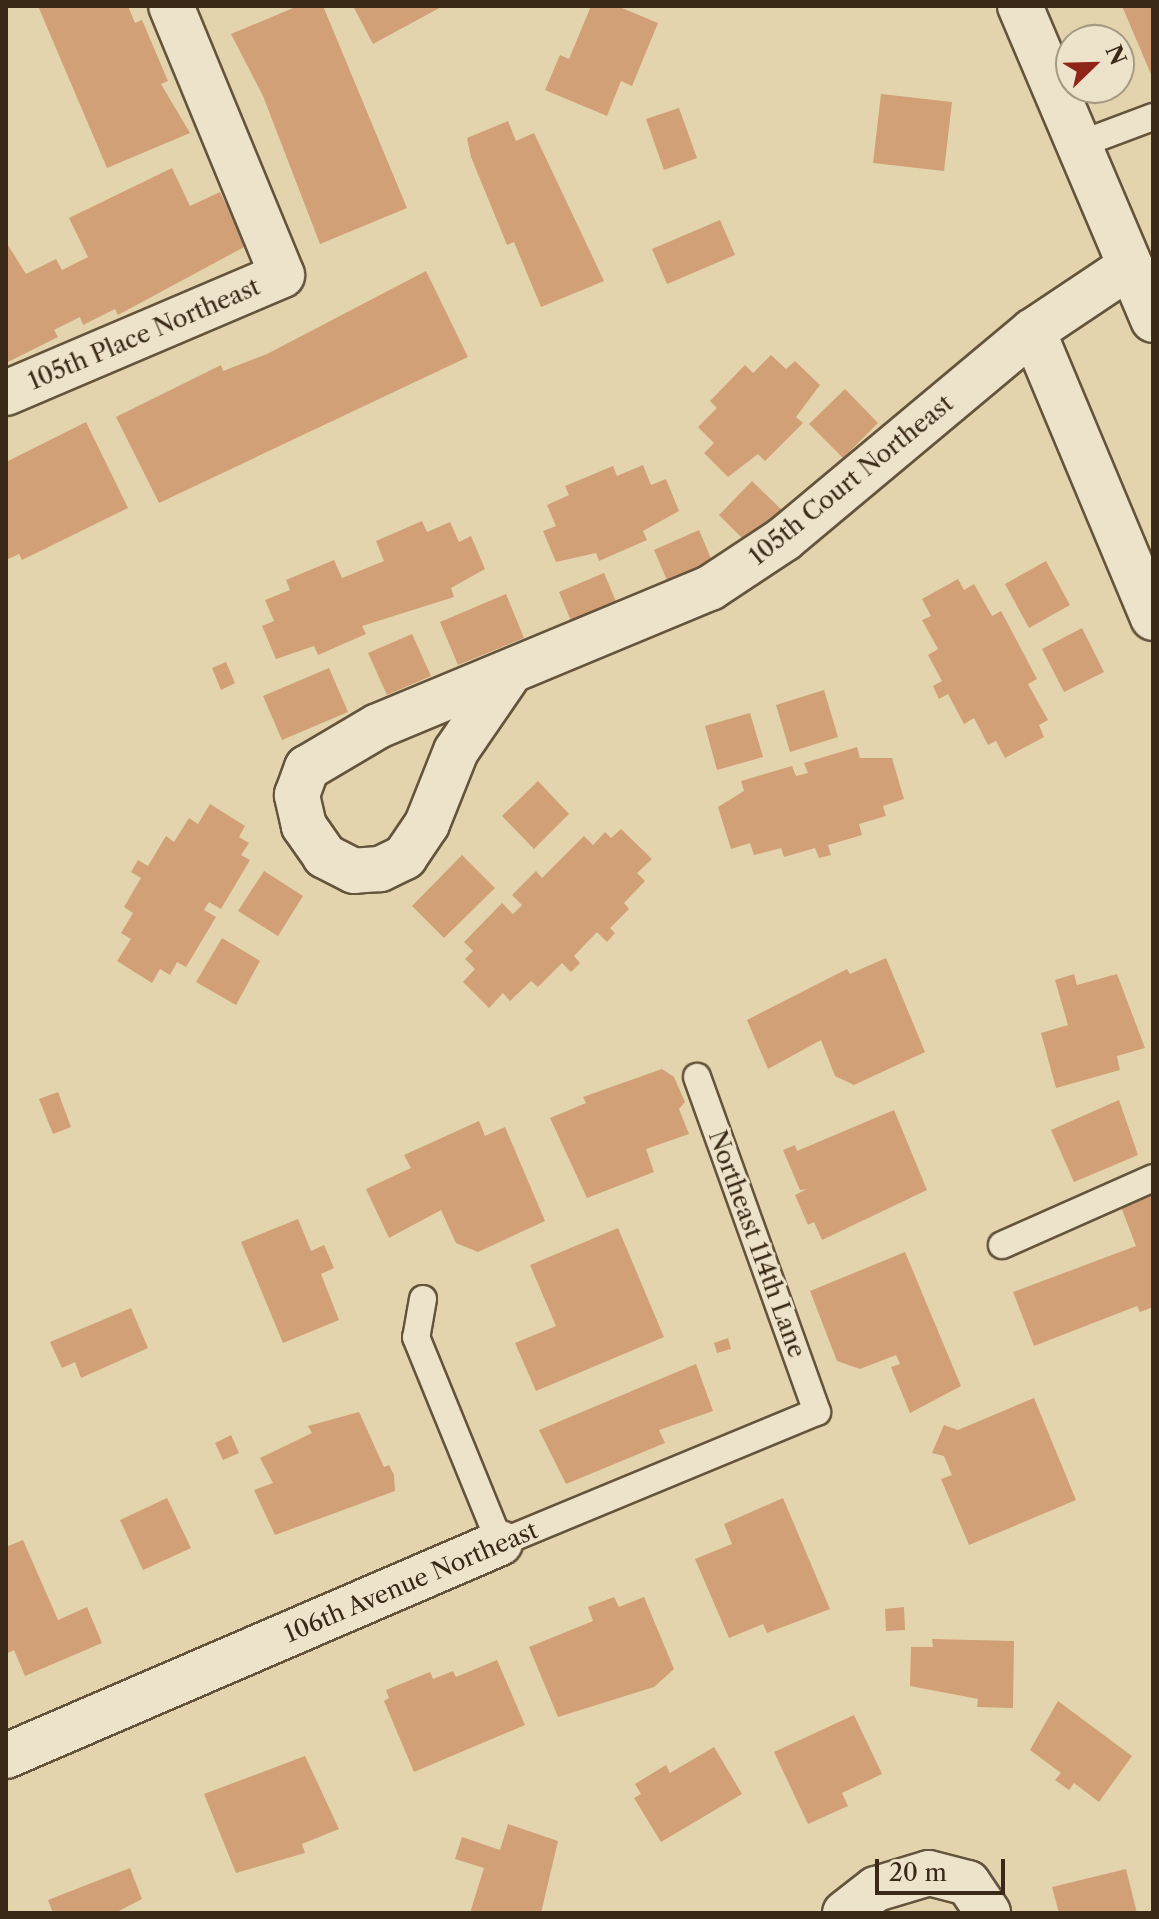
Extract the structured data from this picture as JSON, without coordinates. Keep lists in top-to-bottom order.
{
  "streets": {
    "street": ["105th Place Northeast", "105th Court Northeast", "106th Avenue Northeast"],
    "lane": ["Northeast 114th Lane"]
  },
  "crossings": [
    ["Northeast 114th Lane", "106th Avenue Northeast"]
  ],
  "scale_bar": "20 m",
  "north": "top right"
}
